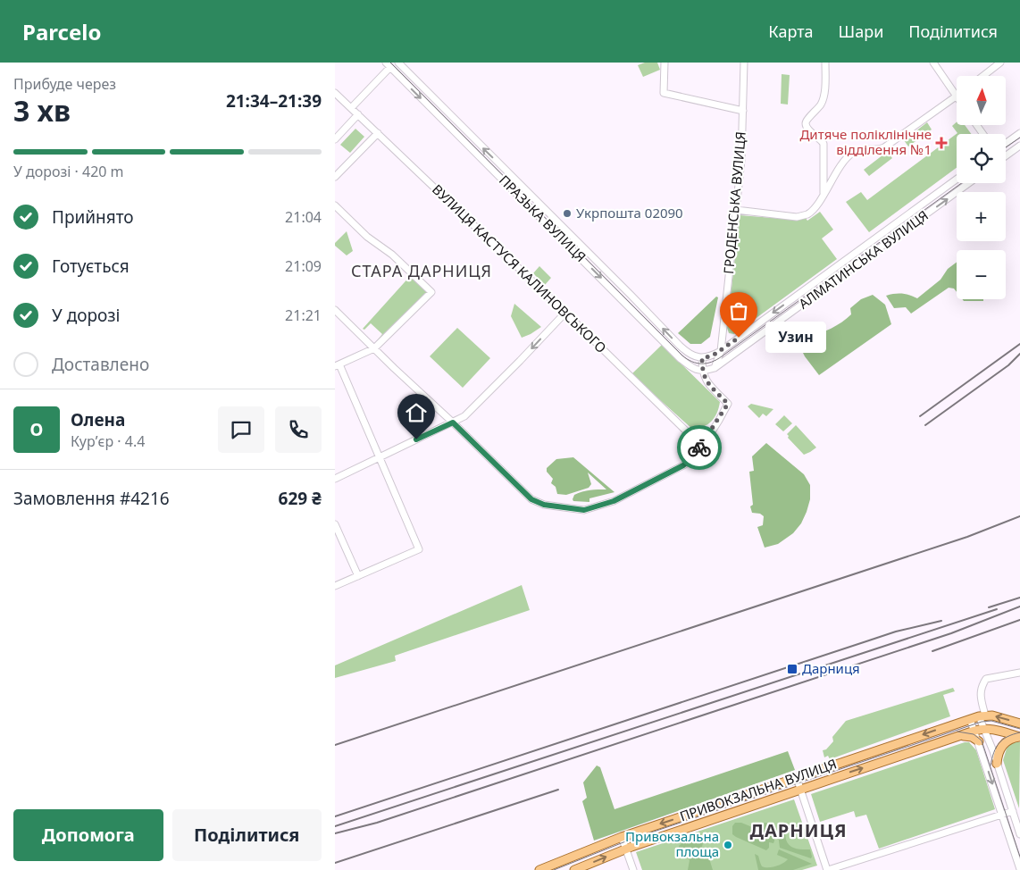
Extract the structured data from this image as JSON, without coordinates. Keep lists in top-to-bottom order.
{
  "streets": {
    "main road": ["ПРИВОКЗАЛЬНА ВУЛИЦЯ"],
    "street": [
      "ГРОДЕНСЬКА ВУЛИЦЯ",
      "ПРАЗЬКА ВУЛИЦЯ",
      "АЛМАТИНСЬКА ВУЛИЦЯ",
      "ВУЛИЦЯ КАСТУСЯ КАЛИНОВСЬКОГО"
    ]
  },
  "crossings": [
    ["ГРОДЕНСЬКА ВУЛИЦЯ", "АЛМАТИНСЬКА ВУЛИЦЯ"],
    ["ПРАЗЬКА ВУЛИЦЯ", "АЛМАТИНСЬКА ВУЛИЦЯ"],
    ["ПРАЗЬКА ВУЛИЦЯ", "ВУЛИЦЯ КАСТУСЯ КАЛИНОВСЬКОГО"]
  ],
  "districts": ["СТАРА ДАРНИЦЯ", "ДАРНИЦЯ"],
  "places": {
    "health": ["Дитяче поліклінічне відділення №1"],
    "other": ["Укрпошта 02090", "Узин", "Привокзальна площа"],
    "transit": ["Дарниця"]
  },
  "north": "top",
  "page": {
    "header": "Parcelo",
    "nav": ["Карта", "Шари", "Поділитися"],
    "heading": ["3 хв", "Прибуде через", "21:34–21:39"],
    "panel": [
      "Олена",
      "Кур’єр · 4.4",
      "Замовлення #4216",
      "629 ₴"
    ],
    "map_buttons": ["+", "−"],
    "bar": "У дорозі · 420 m",
    "list": [
      ["Прийнято", "21:04"],
      ["Готується", "21:09"],
      ["У дорозі", "21:21"],
      "Доставлено"
    ],
    "bubble": "Узин",
    "round": "О",
    "buttons": ["Допомога", "Поділитися"]
  }
}
